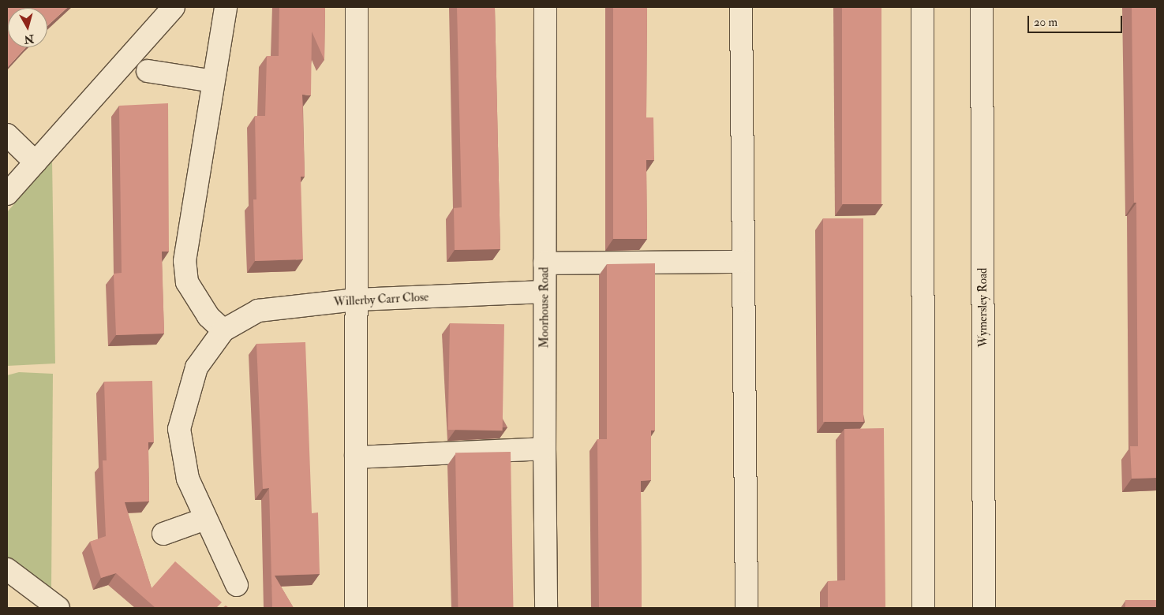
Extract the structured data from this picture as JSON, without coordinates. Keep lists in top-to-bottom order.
{
  "streets": {
    "street": ["Willerby Carr Close", "Moorhouse Road", "Wymersley Road"]
  },
  "crossings": [
    ["Willerby Carr Close", "Moorhouse Road"]
  ],
  "scale_bar": "20 m",
  "north": "bottom"
}
